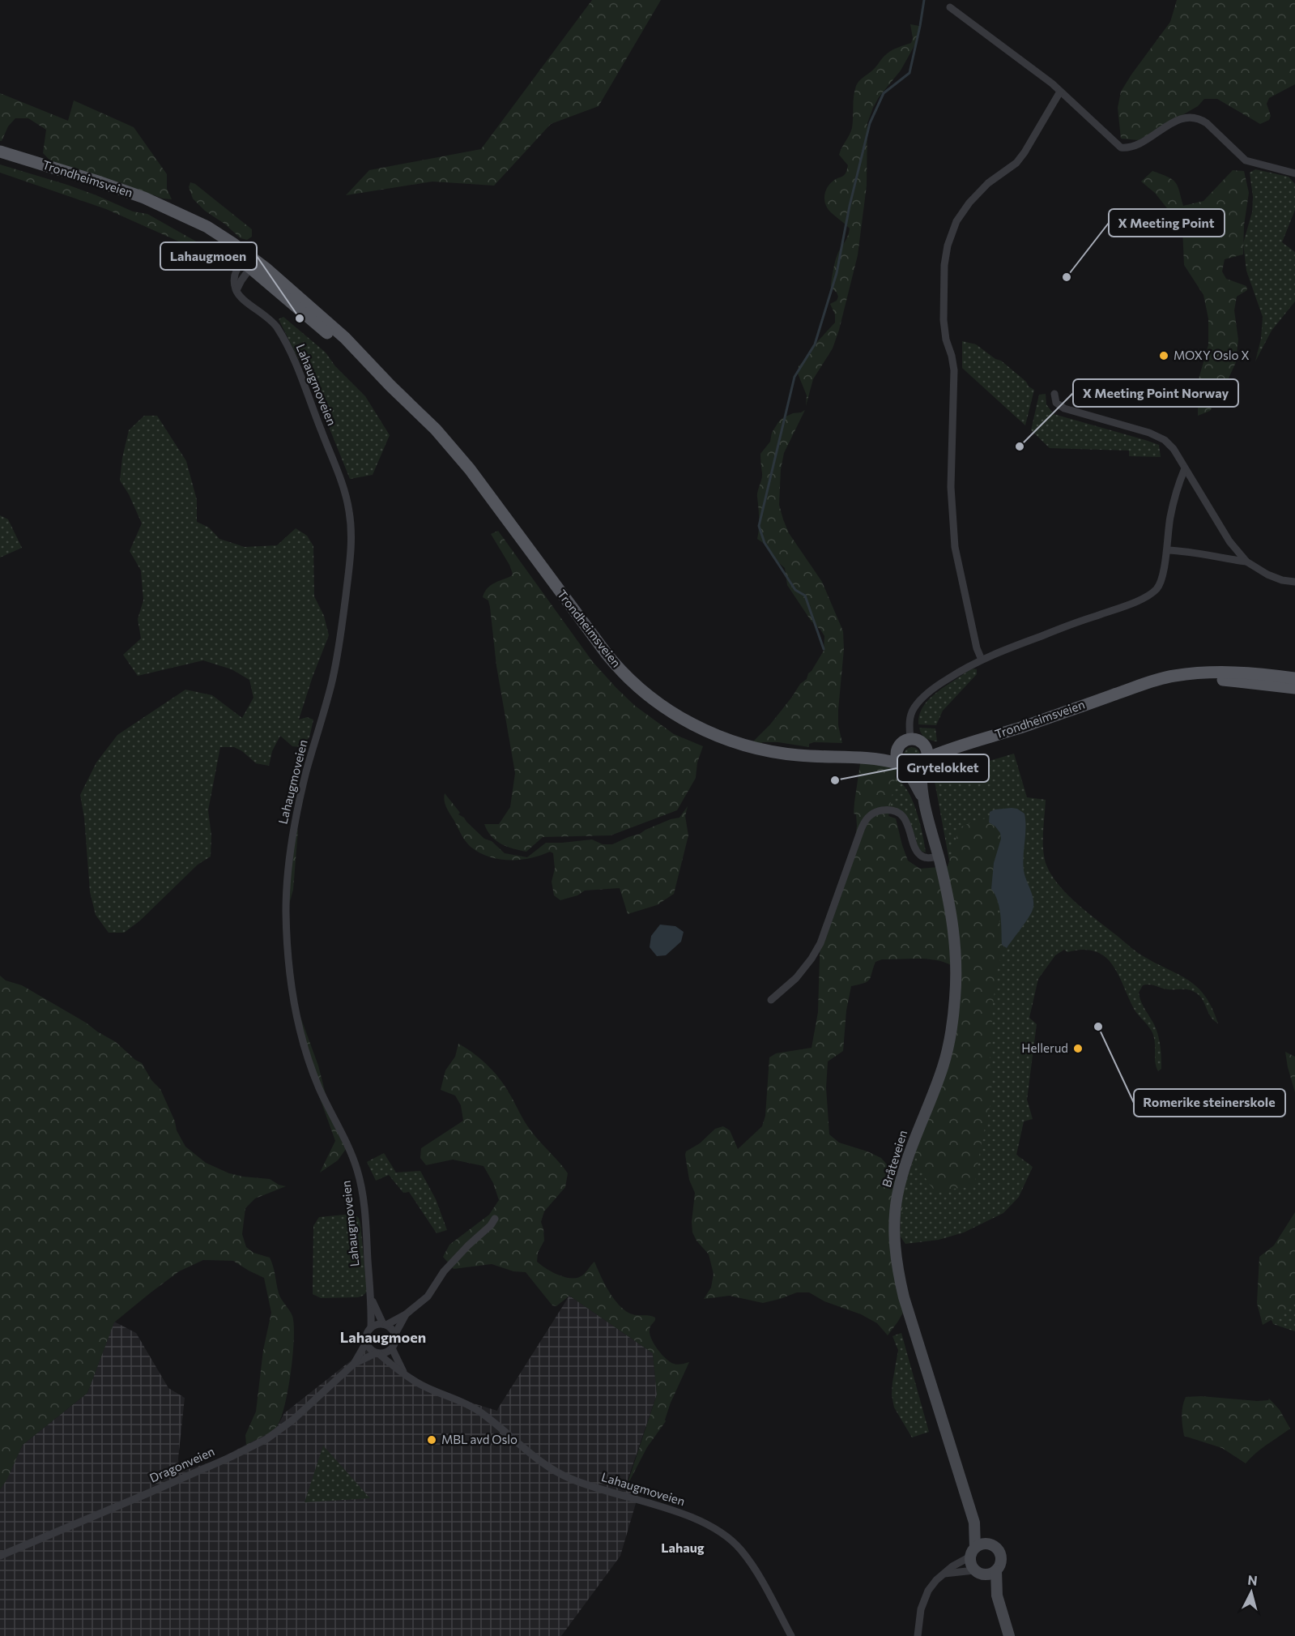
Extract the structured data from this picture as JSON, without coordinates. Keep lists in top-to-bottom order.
{
  "streets": {
    "main road": ["Trondheimsveien", "Bråteveien"],
    "street": ["Lahaugmoveien", "Dragonveien"]
  },
  "crossings": [
    ["Trondheimsveien", "Bråteveien"],
    ["Lahaugmoveien", "Dragonveien"]
  ],
  "districts": ["Lahaugmoen", "Lahaug"],
  "places": [
    "X Meeting Point",
    "Lahaugmoen",
    "MOXY Oslo X",
    "X Meeting Point Norway",
    "Grytelokket",
    "Romerike steinerskole",
    "Hellerud",
    "MBL avd Oslo"
  ],
  "north": "top"
}
